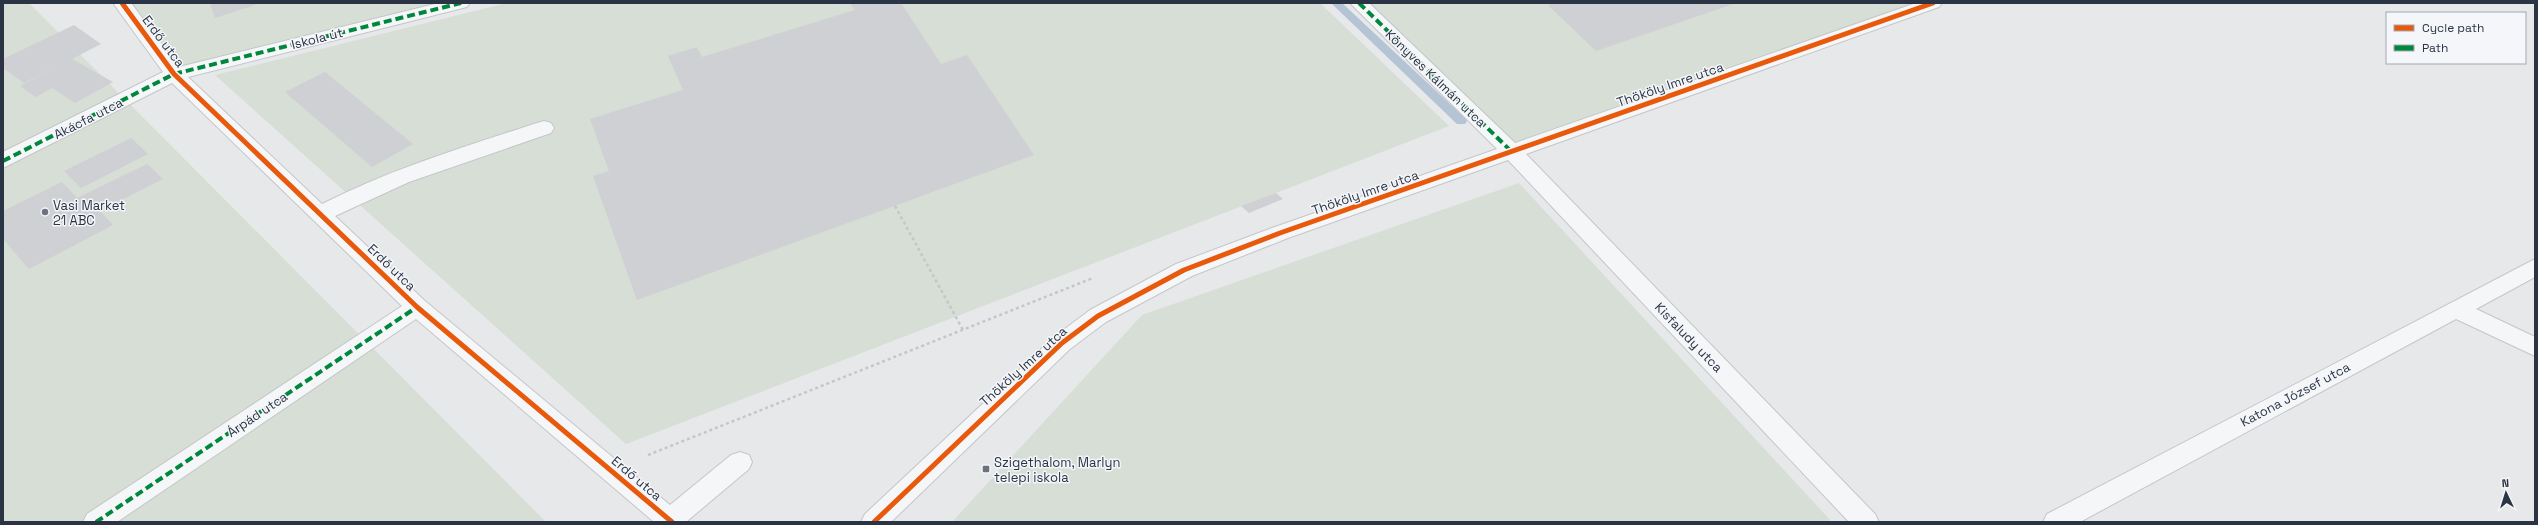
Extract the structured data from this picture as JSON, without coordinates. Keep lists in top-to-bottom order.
{
  "streets": {
    "street": [
      "Iskola út",
      "Erdő utca",
      "Könyves Kálmán utca",
      "Thököly Imre utca",
      "Akácfa utca",
      "Kisfaludy utca",
      "Katona József utca",
      "Árpád utca"
    ]
  },
  "crossings": [
    ["Iskola út", "Erdő utca"],
    ["Iskola út", "Akácfa utca"],
    ["Erdő utca", "Akácfa utca"],
    ["Erdő utca", "Árpád utca"],
    ["Könyves Kálmán utca", "Thököly Imre utca"],
    ["Könyves Kálmán utca", "Kisfaludy utca"],
    ["Thököly Imre utca", "Kisfaludy utca"]
  ],
  "places": {
    "other": ["Vasi Market 21 ABC"],
    "transit": ["Szigethalom, Marlyn telepi iskola"]
  },
  "legend": ["Cycle path", "Path"],
  "north": "top"
}
